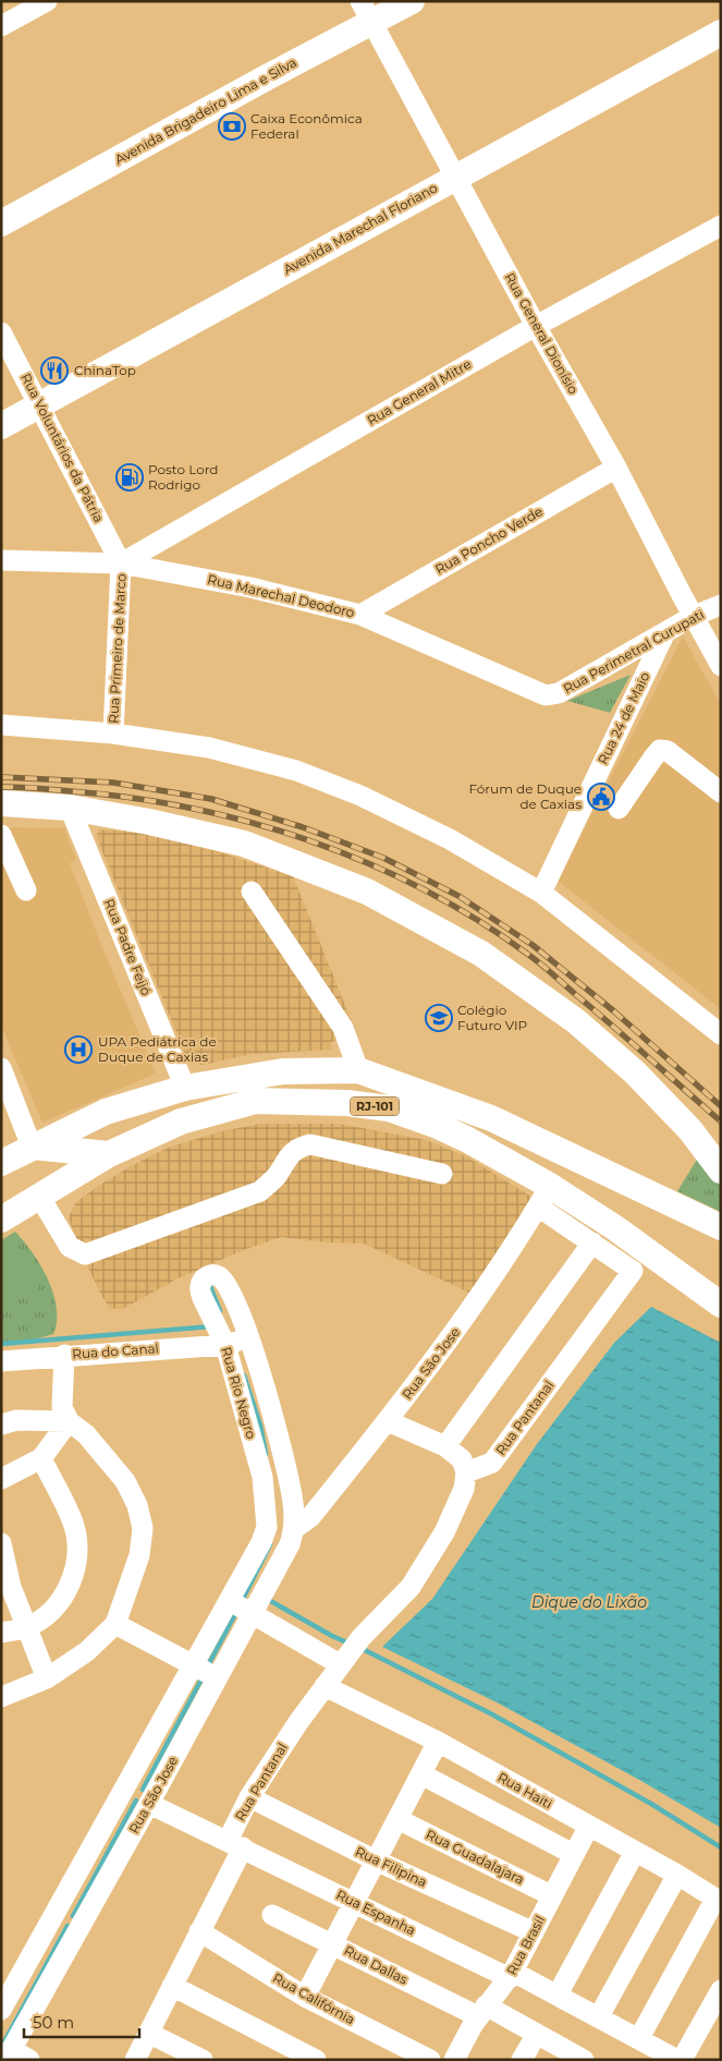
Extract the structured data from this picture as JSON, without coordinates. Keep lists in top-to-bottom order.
{
  "streets": {
    "main road": ["Avenida Brigadeiro Lima e Silva", "Avenida Marechal Floriano", "RJ-101"],
    "street": [
      "Rua General Dionísio",
      "Rua General Mitre",
      "Rua Voluntários da Pátria",
      "Rua Poncho Verde",
      "Rua Marechal Deodoro",
      "Rua Primeiro de Marco",
      "Rua Perimetral Curupati",
      "Rua 24 de Maio",
      "Rua Padre Feijó",
      "Rua do Canal",
      "Rua Sāo Jose",
      "Rua Rio Negro",
      "Rua Pantanal",
      "Rua Haiti",
      "Rua Guadalajara",
      "Rua Filipina",
      "Rua Espanha",
      "Rua Brasil",
      "Rua Dallas",
      "Rua Califórnia"
    ]
  },
  "crossings": [
    ["Avenida Brigadeiro Lima e Silva", "Rua General Dionísio"],
    ["Avenida Marechal Floriano", "Rua General Dionísio"],
    ["Avenida Marechal Floriano", "Rua Voluntários da Pátria"],
    ["Rua General Dionísio", "Rua General Mitre"],
    ["Rua General Dionísio", "Rua Poncho Verde"],
    ["Rua General Dionísio", "Rua Perimetral Curupati"],
    ["Rua General Mitre", "Rua Voluntários da Pátria"],
    ["Rua General Mitre", "Rua Marechal Deodoro"],
    ["Rua General Mitre", "Rua Primeiro de Marco"],
    ["Rua Voluntários da Pátria", "Rua Marechal Deodoro"],
    ["Rua Voluntários da Pátria", "Rua Primeiro de Marco"],
    ["Rua Poncho Verde", "Rua Marechal Deodoro"],
    ["Rua Marechal Deodoro", "Rua Primeiro de Marco"],
    ["Rua Marechal Deodoro", "Rua Perimetral Curupati"],
    ["Rua Perimetral Curupati", "Rua 24 de Maio"],
    ["Rua Padre Feijó", "RJ-101"],
    ["RJ-101", "Rua Sāo Jose"],
    ["RJ-101", "Rua Pantanal"],
    ["Rua do Canal", "Rua Sāo Jose"],
    ["Rua do Canal", "Rua Rio Negro"],
    ["Rua Sāo Jose", "Rua Rio Negro"],
    ["Rua Sāo Jose", "Rua Pantanal"],
    ["Rua Sāo Jose", "Rua Espanha"],
    ["Rua Pantanal", "Rua Haiti"],
    ["Rua Pantanal", "Rua Filipina"],
    ["Rua Pantanal", "Rua Espanha"],
    ["Rua Pantanal", "Rua Califórnia"],
    ["Rua Haiti", "Rua Brasil"],
    ["Rua Guadalajara", "Rua Brasil"],
    ["Rua Filipina", "Rua Brasil"],
    ["Rua Espanha", "Rua Brasil"],
    ["Rua Brasil", "Rua Dallas"]
  ],
  "water": ["Dique do Lixão"],
  "places": {
    "bank": ["Caixa Econômica Federal"],
    "restaurant": ["ChinaTop"],
    "fuel station": ["Posto Lord Rodrigo"],
    "public building": ["Fórum de Duque de Caxias"],
    "school or university": ["Colégio Futuro VIP"],
    "hospital": ["UPA Pediátrica de Duque de Caxias"]
  },
  "scale_bar": "50 m"
}
